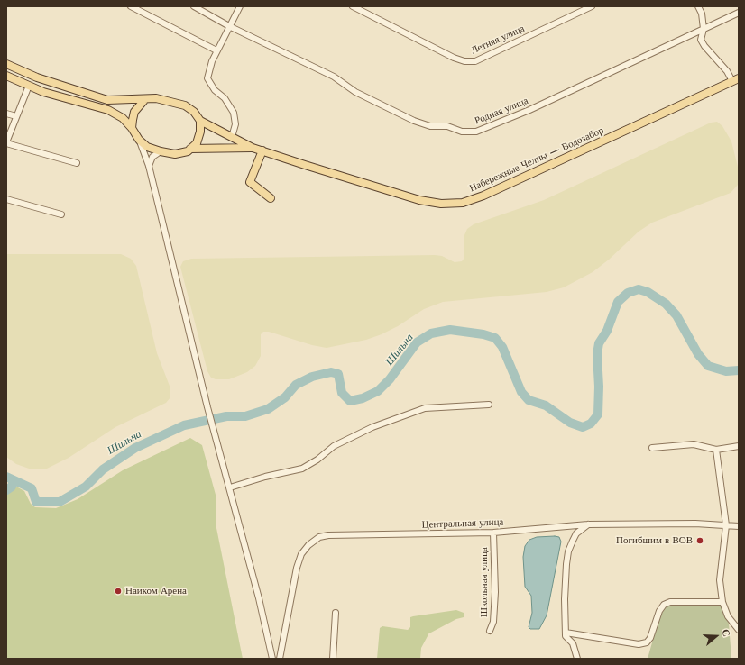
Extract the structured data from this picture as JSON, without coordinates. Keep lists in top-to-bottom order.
{
  "streets": {
    "main road": ["Набережные Челны — Водозабор"],
    "street": [
      "Летняя улица",
      "Родная улица",
      "Центральная улица",
      "Школьная улица"
    ]
  },
  "crossings": [
    ["Центральная улица", "Школьная улица"]
  ],
  "water": ["Шильна"],
  "places": ["Погибшим в ВОВ", "Наиком Арена"],
  "north": "right"
}
